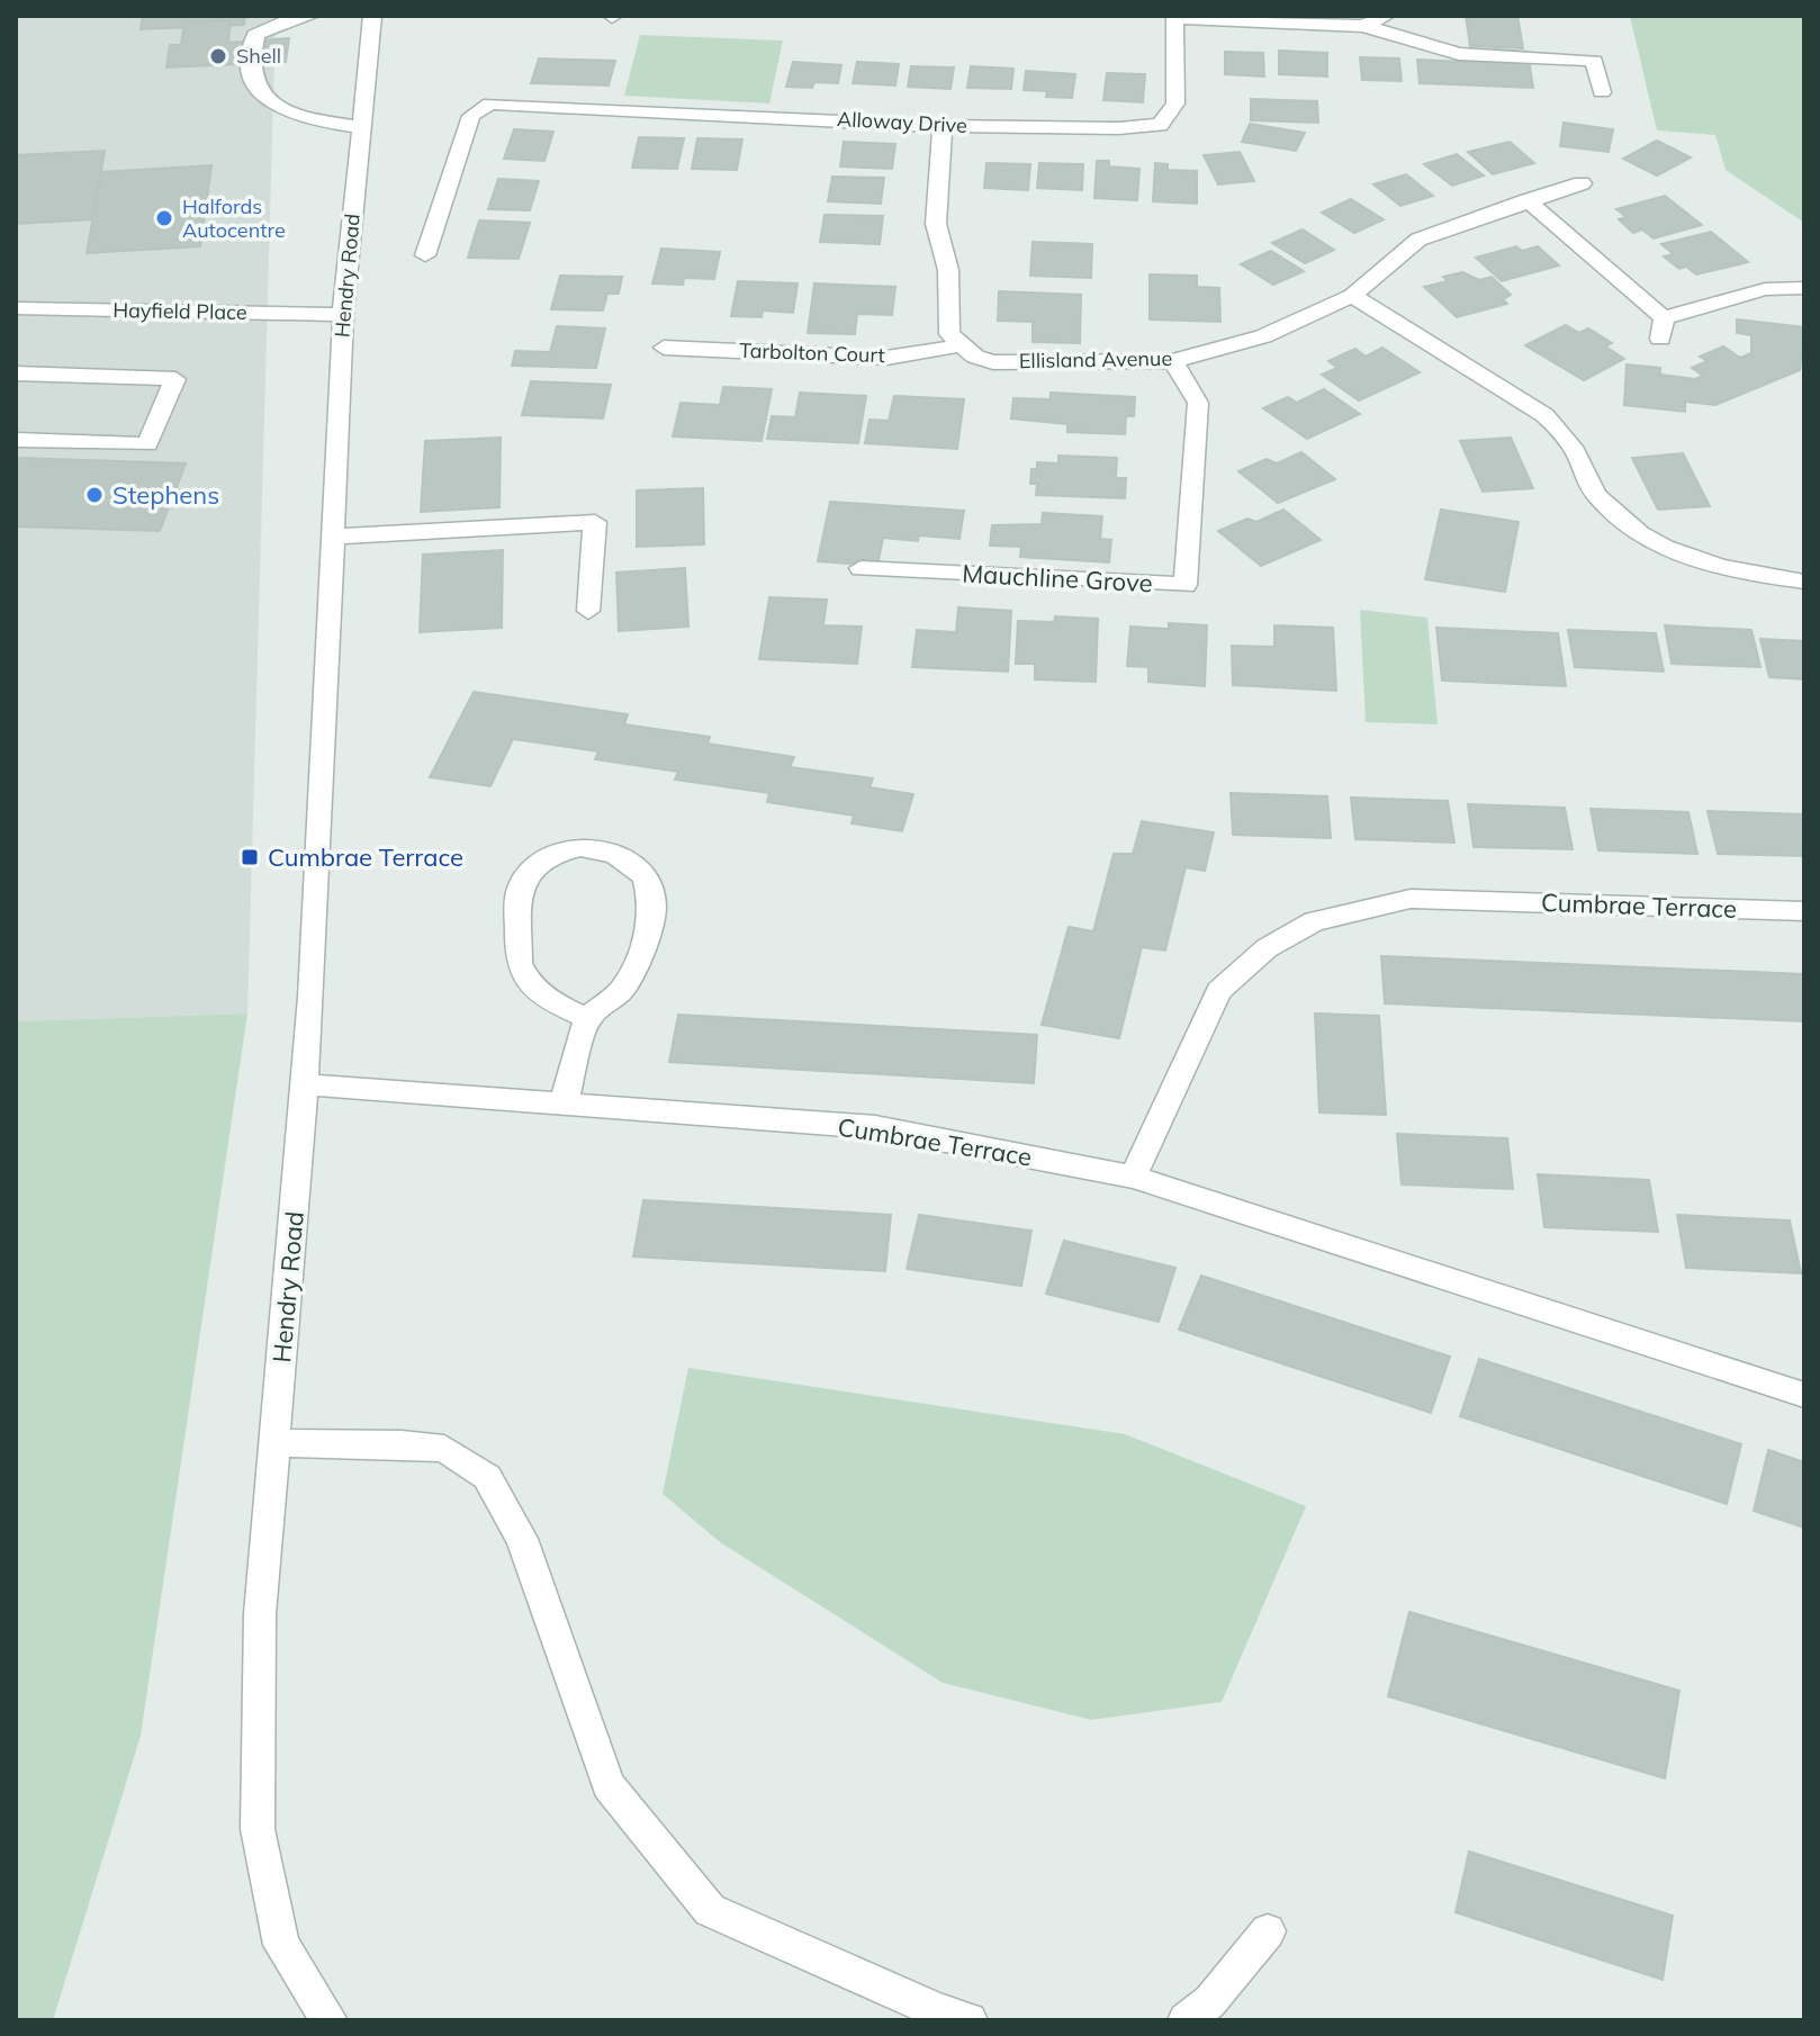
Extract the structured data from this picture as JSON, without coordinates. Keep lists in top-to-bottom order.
{
  "streets": {
    "street": [
      "Alloway Drive",
      "Hendry Road",
      "Hayfield Place",
      "Tarbolton Court",
      "Ellisland Avenue",
      "Mauchline Grove",
      "Cumbrae Terrace"
    ]
  },
  "crossings": [
    ["Hendry Road", "Hayfield Place"],
    ["Hendry Road", "Cumbrae Terrace"],
    ["Tarbolton Court", "Ellisland Avenue"],
    ["Ellisland Avenue", "Mauchline Grove"]
  ],
  "places": {
    "other": ["Shell", "Halfords Autocentre", "Stephens"],
    "transit": ["Cumbrae Terrace"]
  }
}
